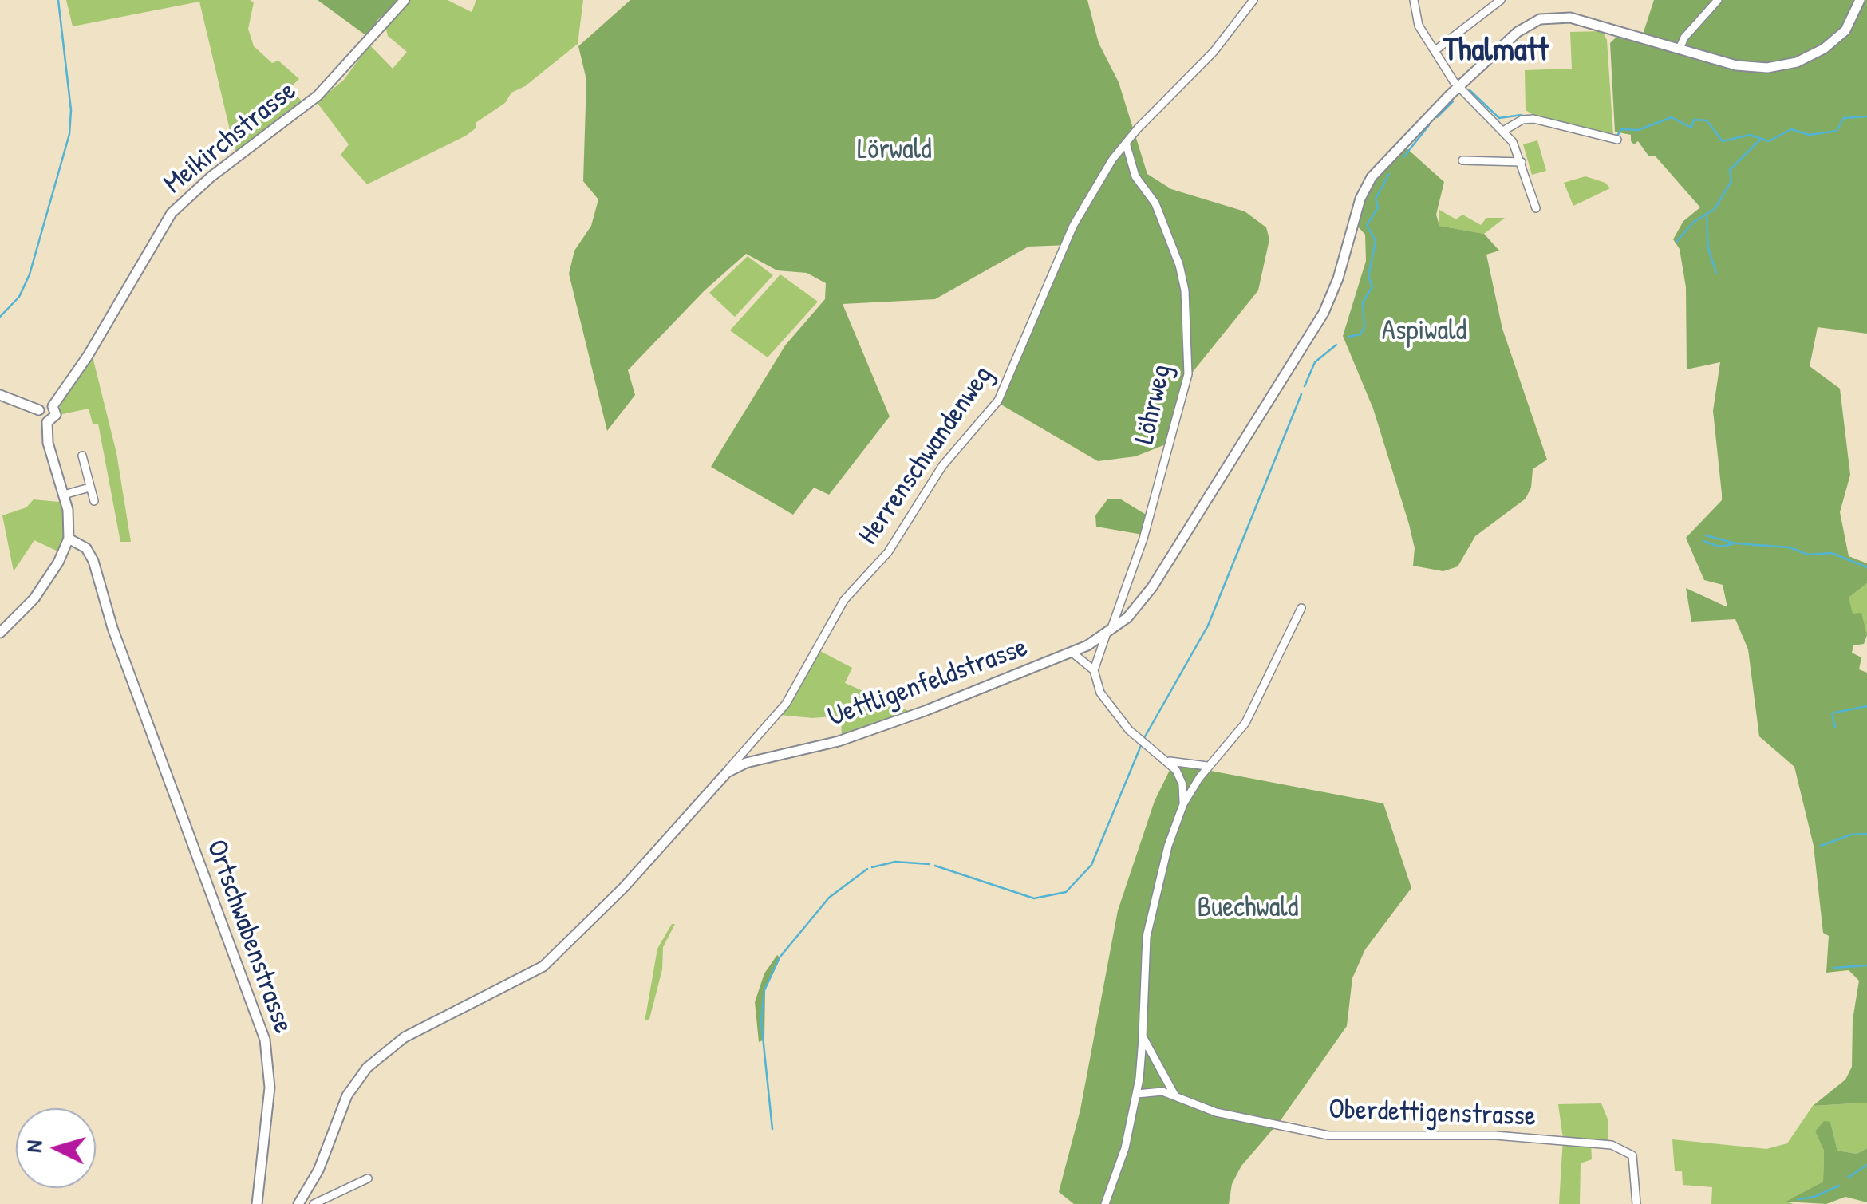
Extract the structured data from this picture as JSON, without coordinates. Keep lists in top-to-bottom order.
{
  "streets": {
    "main road": ["Meikirchstrasse", "Uettligenfeldstrasse", "Ortschwabenstrasse"],
    "street": ["Löhrweg", "Herrenschwandenweg", "Oberdettigenstrasse"]
  },
  "crossings": [
    ["Löhrweg", "Herrenschwandenweg"],
    ["Löhrweg", "Uettligenfeldstrasse"],
    ["Herrenschwandenweg", "Uettligenfeldstrasse"]
  ],
  "districts": ["Thalmatt"],
  "parks": ["Lörwald", "Aspiwald", "Buechwald"],
  "north": "left"
}
